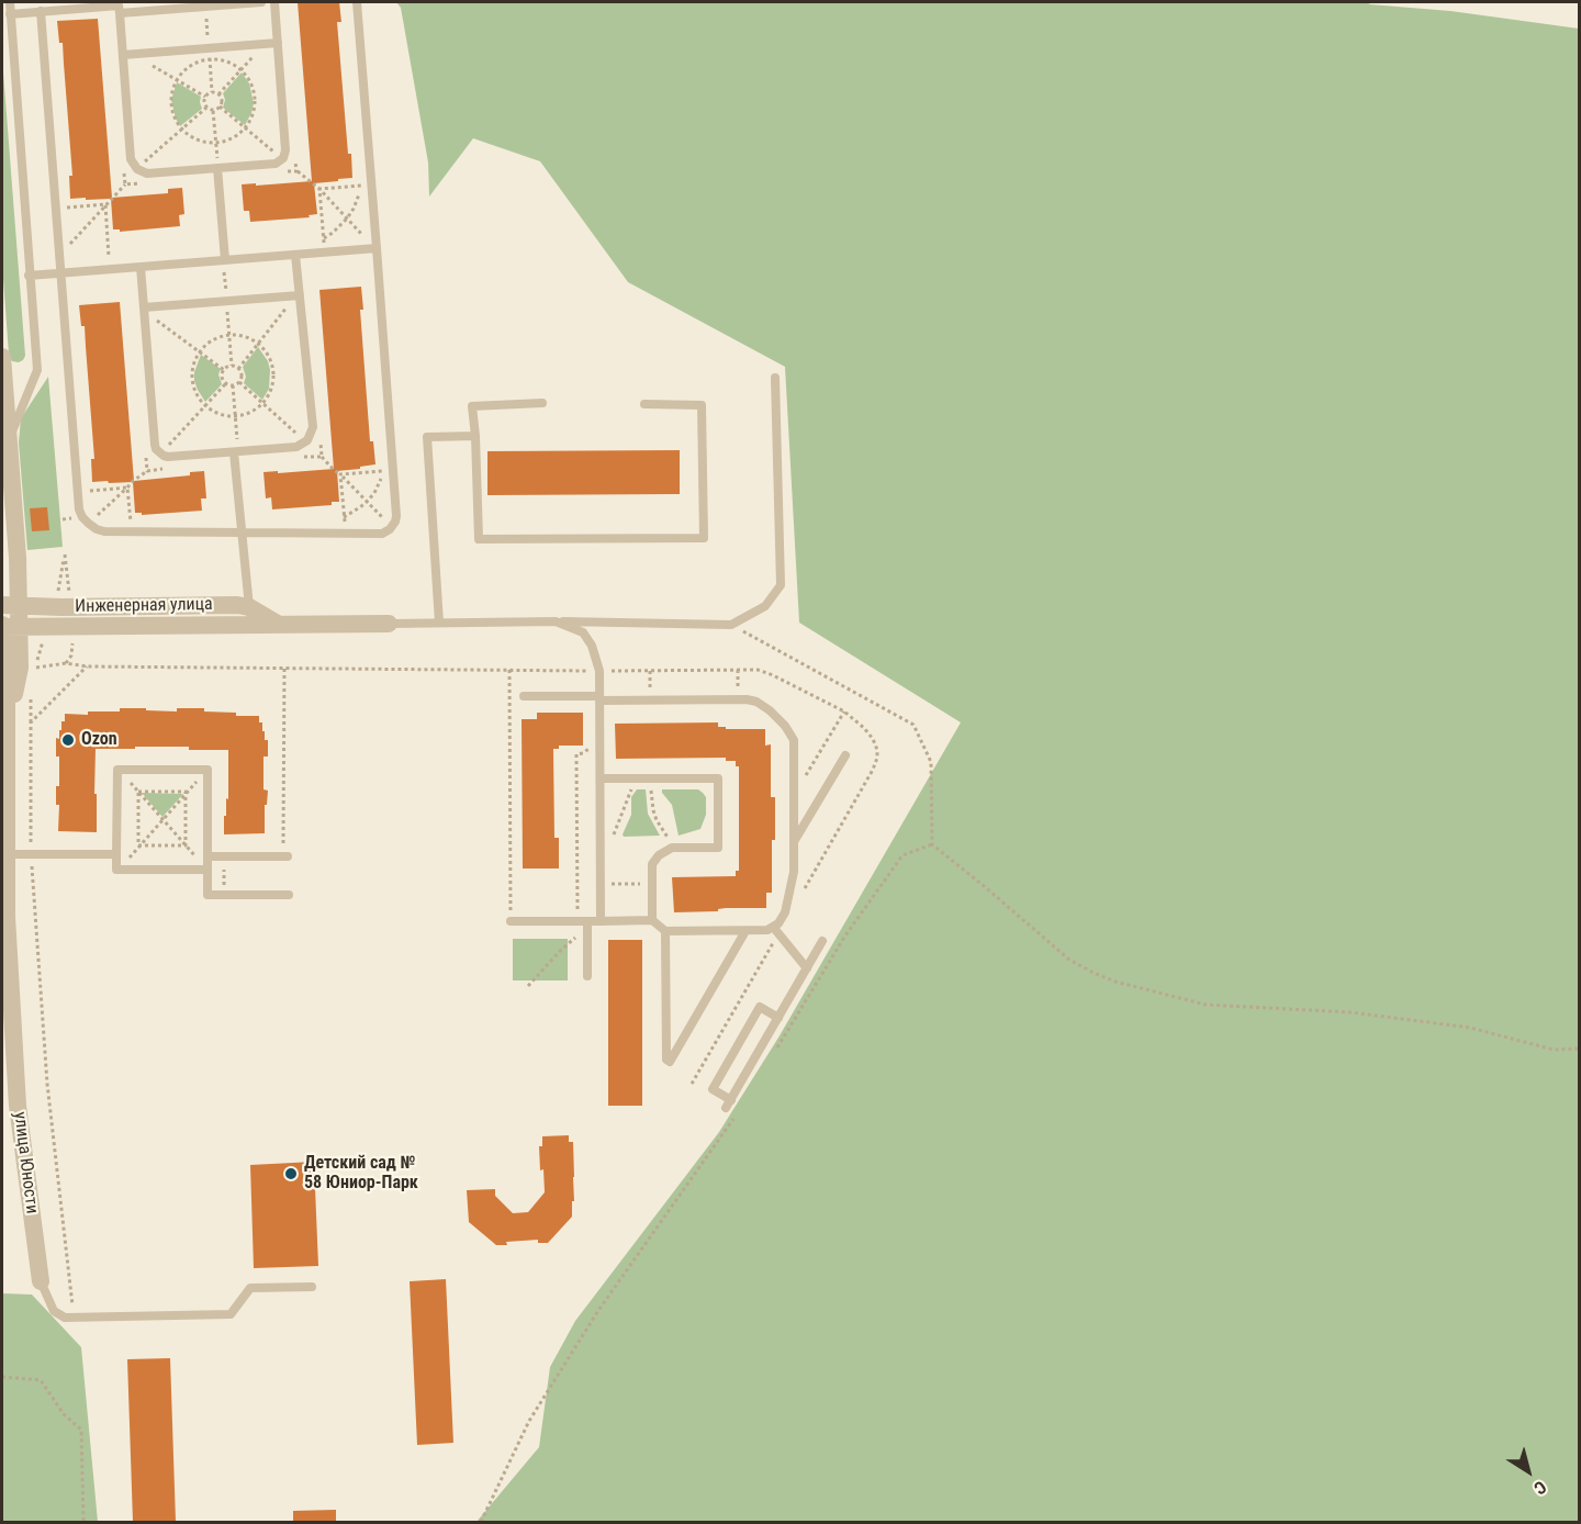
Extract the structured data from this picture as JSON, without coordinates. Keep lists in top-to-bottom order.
{
  "streets": {
    "street": ["Инженерная улица", "улица Юности"]
  },
  "crossings": [
    ["Инженерная улица", "улица Юности"]
  ],
  "places": ["Ozon", "Детский сад № 58 Юниор-Парк"],
  "north": "bottom right"
}
